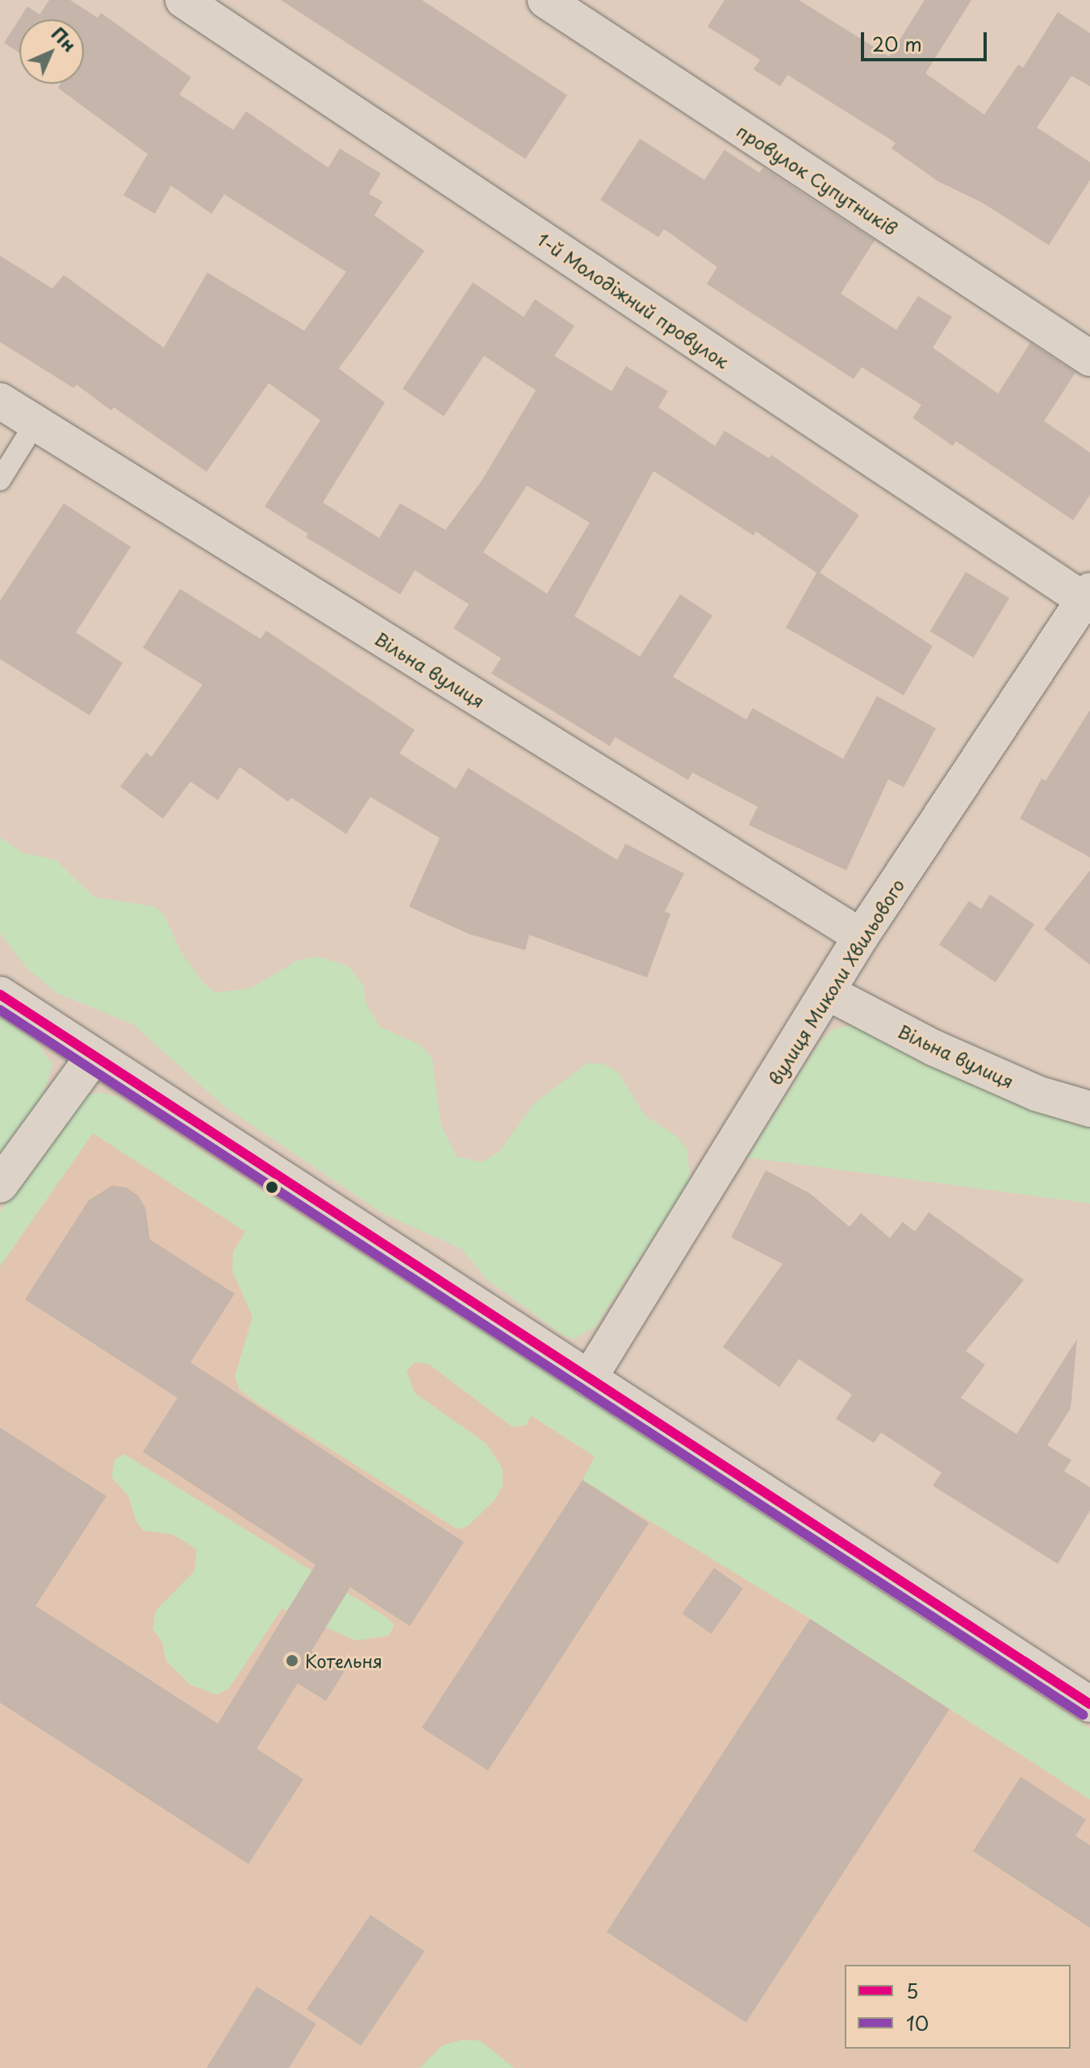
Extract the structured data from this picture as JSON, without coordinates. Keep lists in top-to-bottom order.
{
  "streets": {
    "street": [
      "провулок Супутників",
      "1-й Молодіжний провулок",
      "Вільна вулиця",
      "вулиця Миколи Хвильового"
    ]
  },
  "crossings": [
    ["1-й Молодіжний провулок", "вулиця Миколи Хвильового"],
    ["Вільна вулиця", "вулиця Миколи Хвильового"]
  ],
  "places": ["Котельня"],
  "lines": ["transit line 5", "transit line 10"],
  "legend": ["5", "10"],
  "scale_bar": "20 m",
  "north": "top right"
}
